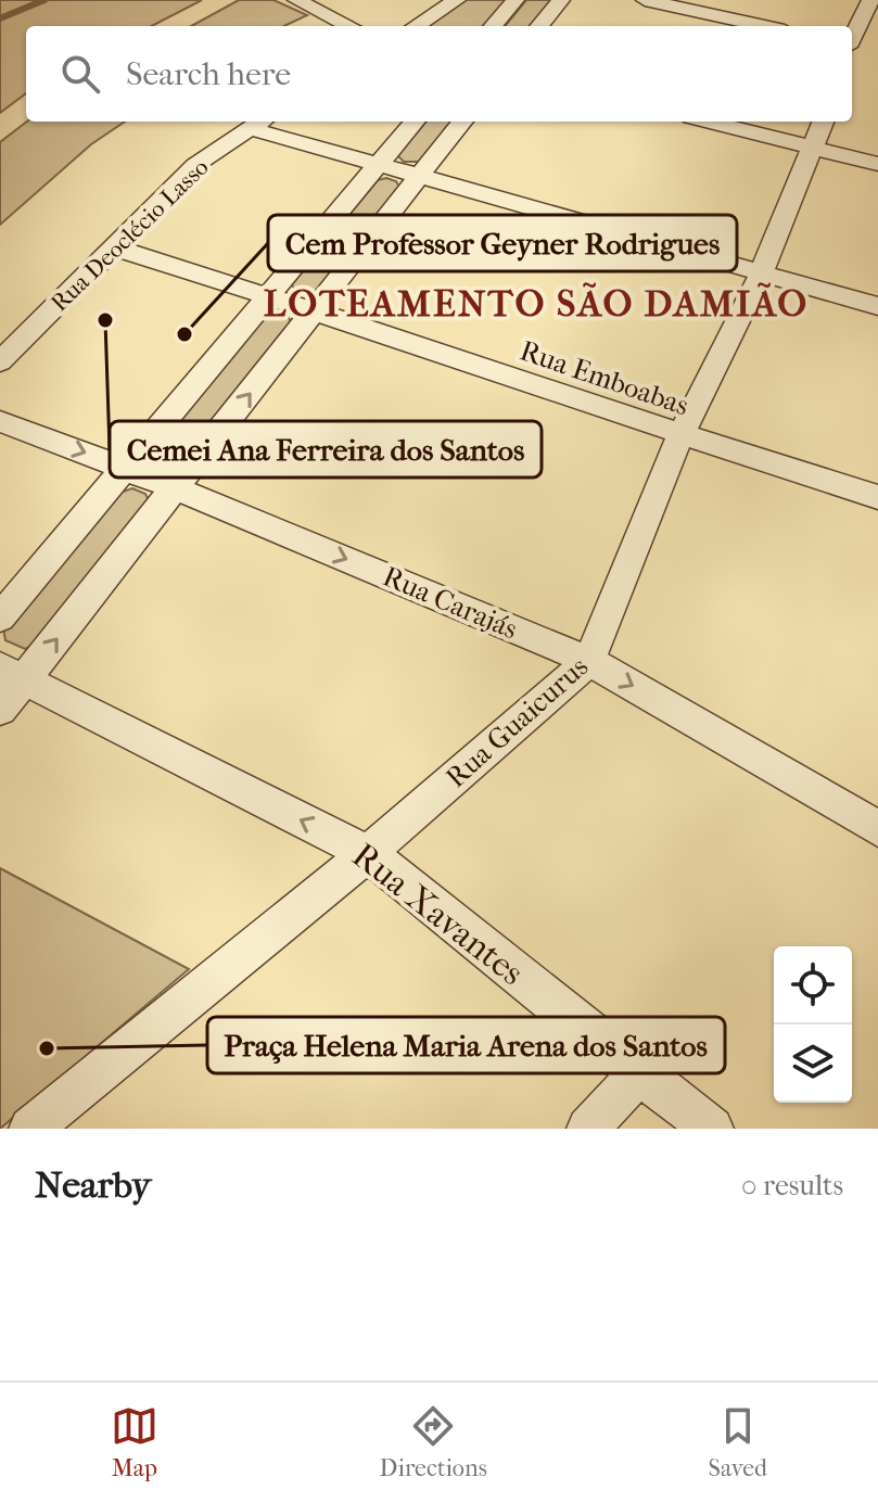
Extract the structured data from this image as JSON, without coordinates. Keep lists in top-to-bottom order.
{
  "streets": {
    "street": [
      "Rua Deoclécio Lasso",
      "Rua Emboabas",
      "Rua Carajás",
      "Rua Guaicurus",
      "Rua Xavantes"
    ]
  },
  "crossings": [
    ["Rua Deoclécio Lasso", "Rua Emboabas"],
    ["Rua Emboabas", "Rua Guaicurus"],
    ["Rua Carajás", "Rua Guaicurus"],
    ["Rua Guaicurus", "Rua Xavantes"]
  ],
  "one_way": ["Rua Carajás", "Rua Xavantes"],
  "districts": ["LOTEAMENTO SÃO DAMIÃO"],
  "places": ["Cemei Ana Ferreira dos Santos", "Cem Professor Geyner Rodrigues", "Praça Helena Maria Arena dos Santos"],
  "page": {
    "search": "Search here",
    "heading": ["Nearby", "0 results"],
    "nav": ["Map", "Directions", "Saved"]
  }
}
